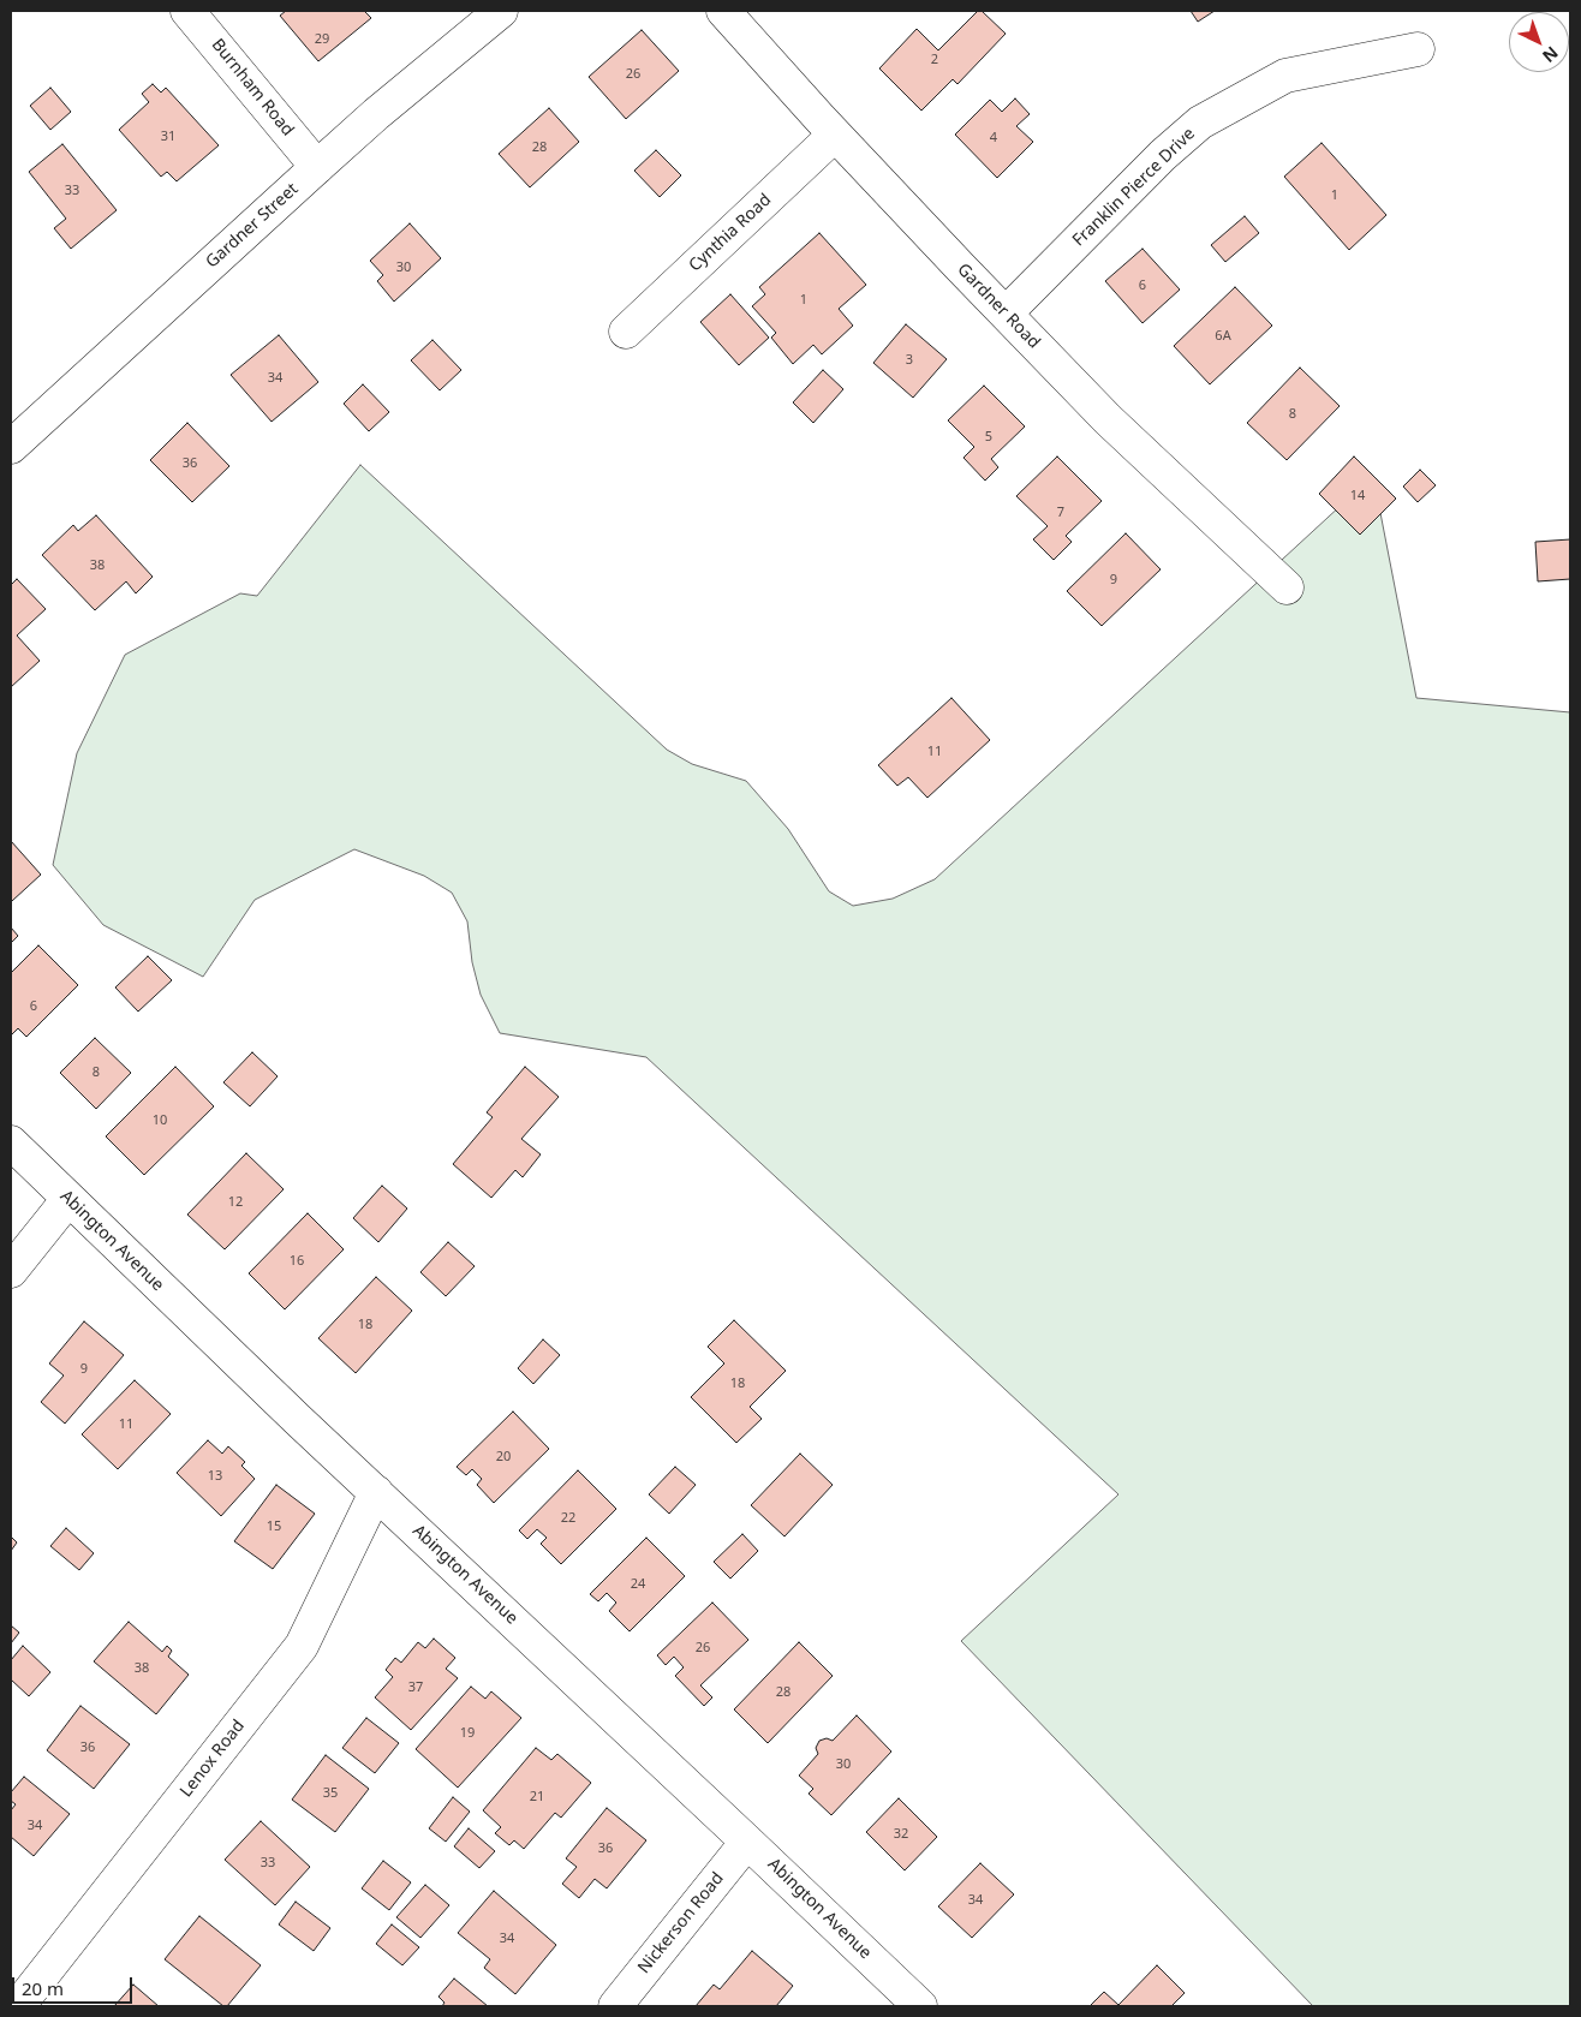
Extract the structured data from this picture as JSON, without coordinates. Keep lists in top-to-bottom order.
{
  "streets": {
    "main road": [
      "Burnham Road",
      "Franklin Pierce Drive",
      "Gardner Street",
      "Cynthia Road",
      "Gardner Road",
      "Abington Avenue",
      "Lenox Road",
      "Nickerson Road"
    ]
  },
  "crossings": [
    ["Burnham Road", "Gardner Street"],
    ["Franklin Pierce Drive", "Gardner Road"],
    ["Cynthia Road", "Gardner Road"],
    ["Abington Avenue", "Lenox Road"],
    ["Abington Avenue", "Nickerson Road"]
  ],
  "house_numbers": [
    "29",
    "2",
    "26",
    "31",
    "4",
    "28",
    "33",
    "1",
    "30",
    "6",
    "1",
    "6A",
    "3",
    "34",
    "8",
    "5",
    "36",
    "14",
    "7",
    "38",
    "9",
    "11",
    "6",
    "8",
    "10",
    "12",
    "16",
    "18",
    "9",
    "18",
    "11",
    "20",
    "13",
    "22",
    "15",
    "24",
    "26",
    "38",
    "37",
    "28",
    "19",
    "36",
    "30",
    "35",
    "21",
    "34",
    "32",
    "36",
    "33",
    "34",
    "34"
  ],
  "scale_bar": "20 m",
  "north": "bottom right"
}
